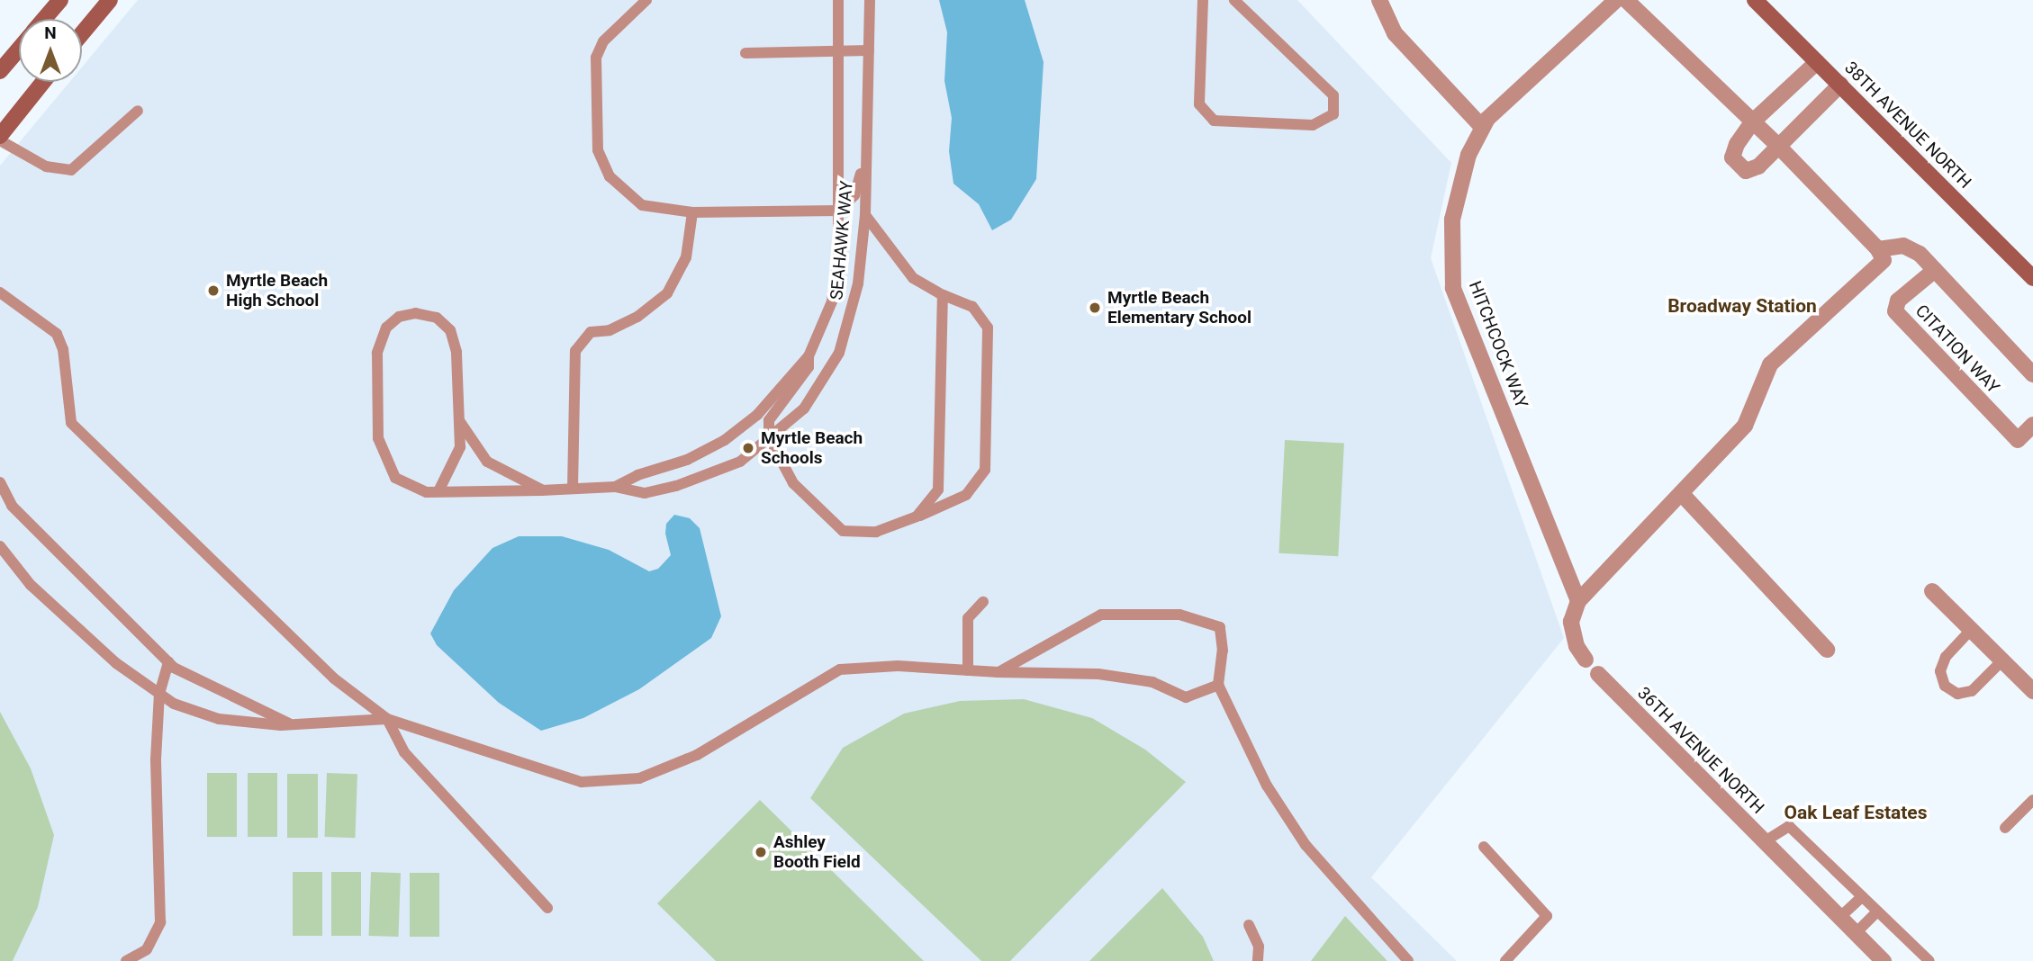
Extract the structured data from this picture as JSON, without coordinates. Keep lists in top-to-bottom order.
{
  "streets": {
    "main road": ["38TH AVENUE NORTH"],
    "street": ["HITCHCOCK WAY", "CITATION WAY", "36TH AVENUE NORTH"],
    "lane": ["SEAHAWK WAY"]
  },
  "districts": ["Broadway Station", "Oak Leaf Estates"],
  "places": [
    "Myrtle Beach High School",
    "Myrtle Beach Elementary School",
    "Myrtle Beach Schools",
    "Ashley Booth Field"
  ],
  "north": "top"
}
